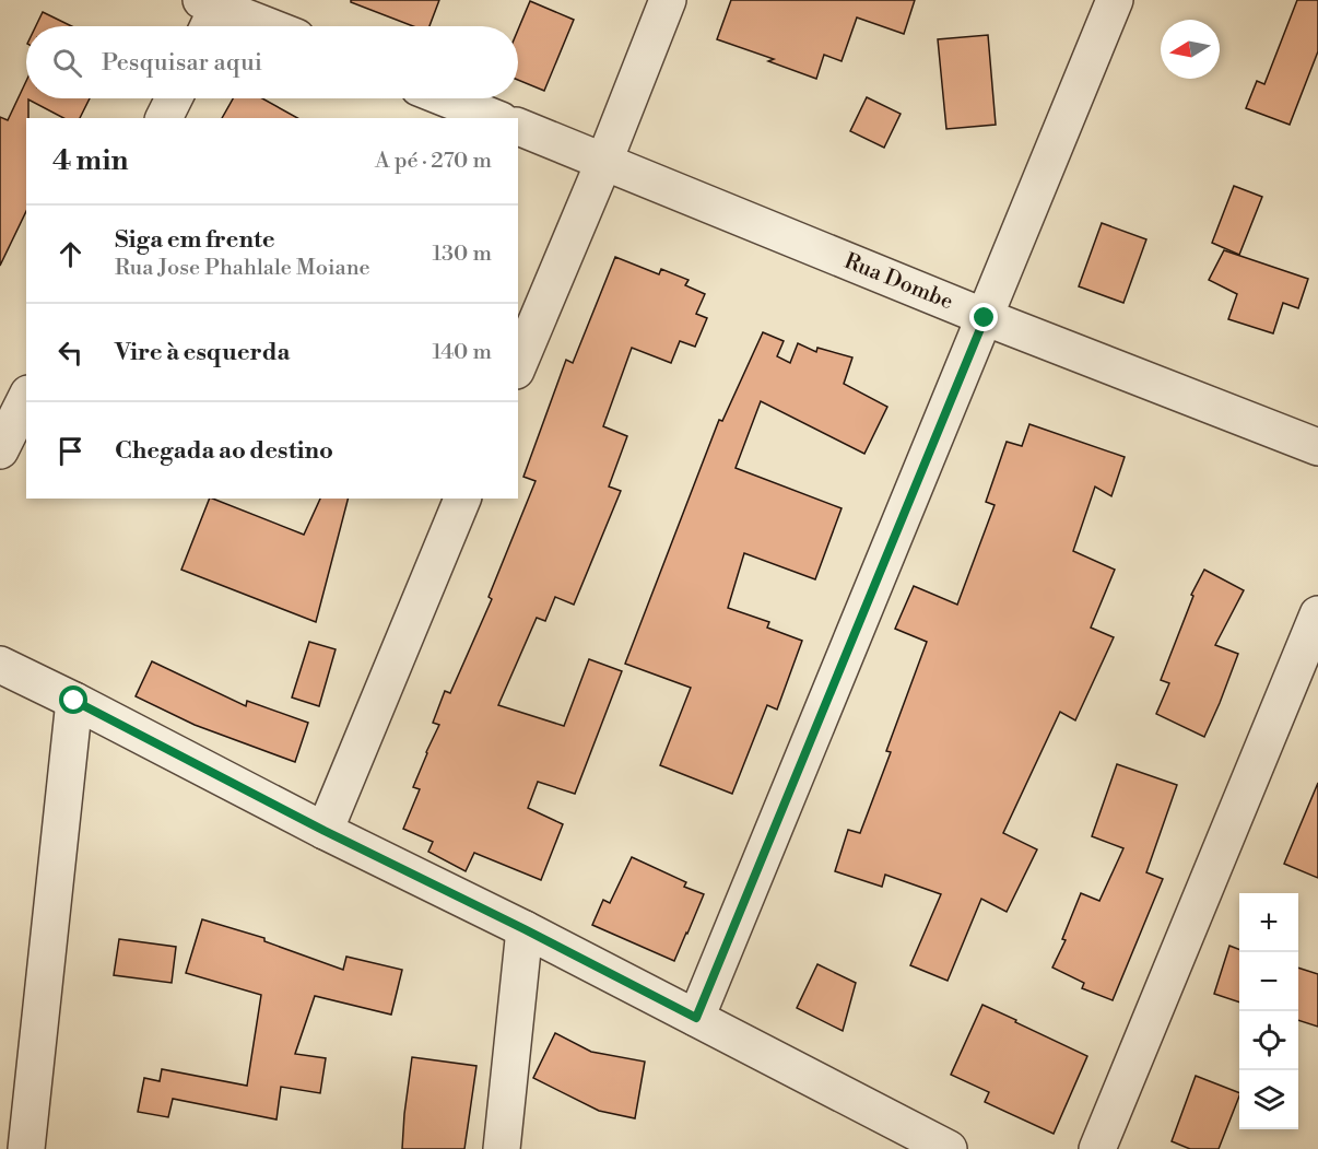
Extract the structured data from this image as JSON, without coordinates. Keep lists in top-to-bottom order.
{
  "streets": {
    "street": ["Rua Dombe"]
  },
  "north": "left",
  "page": {
    "search": "Pesquisar aqui",
    "heading": ["4 min", "A pé · 270 m"],
    "list": [
      ["Siga em frente", "Rua Jose Phahlale Moiane", "130 m"],
      ["Vire à esquerda", "140 m"],
      "Chegada ao destino"
    ],
    "map_buttons": ["+", "−"]
  }
}
